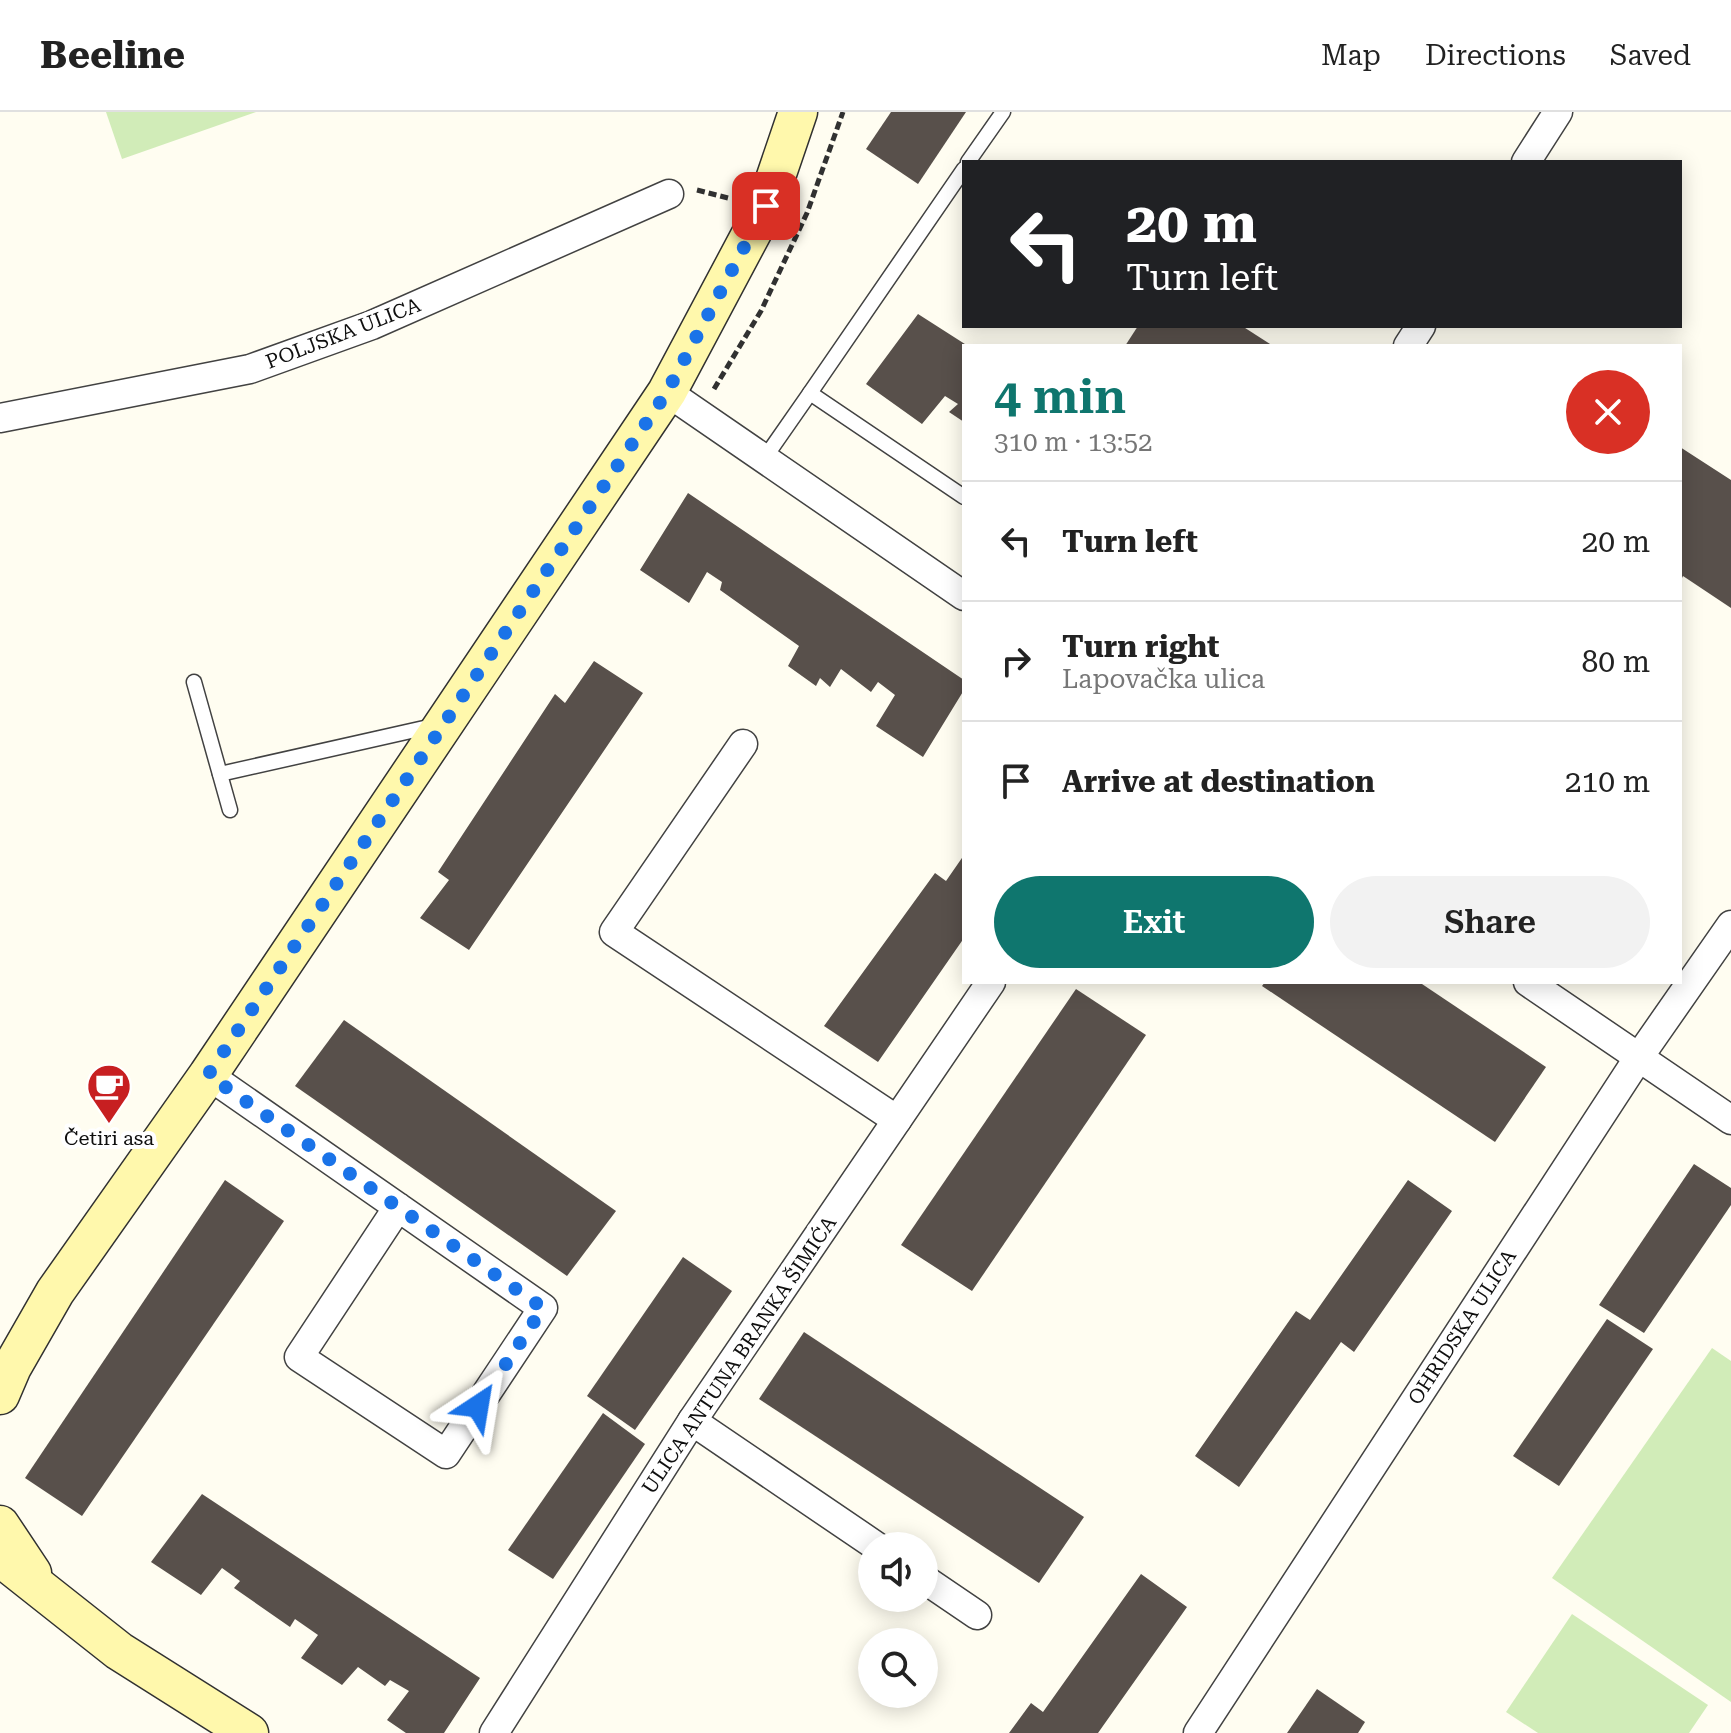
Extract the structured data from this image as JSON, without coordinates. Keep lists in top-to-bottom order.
{
  "streets": {
    "street": ["POLJSKA ULICA", "OHRIDSKA ULICA", "ULICA ANTUNA BRANKA ŠIMIĆA"]
  },
  "places": {
    "cafe": ["Četiri asa"]
  },
  "page": {
    "header": "Beeline",
    "nav": ["Map", "Directions", "Saved"],
    "turn": ["20 m", "Turn left"],
    "heading": ["4 min", "310 m · 13:52"],
    "list": [
      {
        "name": "Turn left",
        "value": "20 m"
      },
      {
        "name": "Turn right",
        "note": "Lapovačka ulica",
        "value": "80 m"
      },
      {
        "name": "Arrive at destination",
        "value": "210 m"
      }
    ],
    "buttons": ["Exit", "Share"]
  }
}
